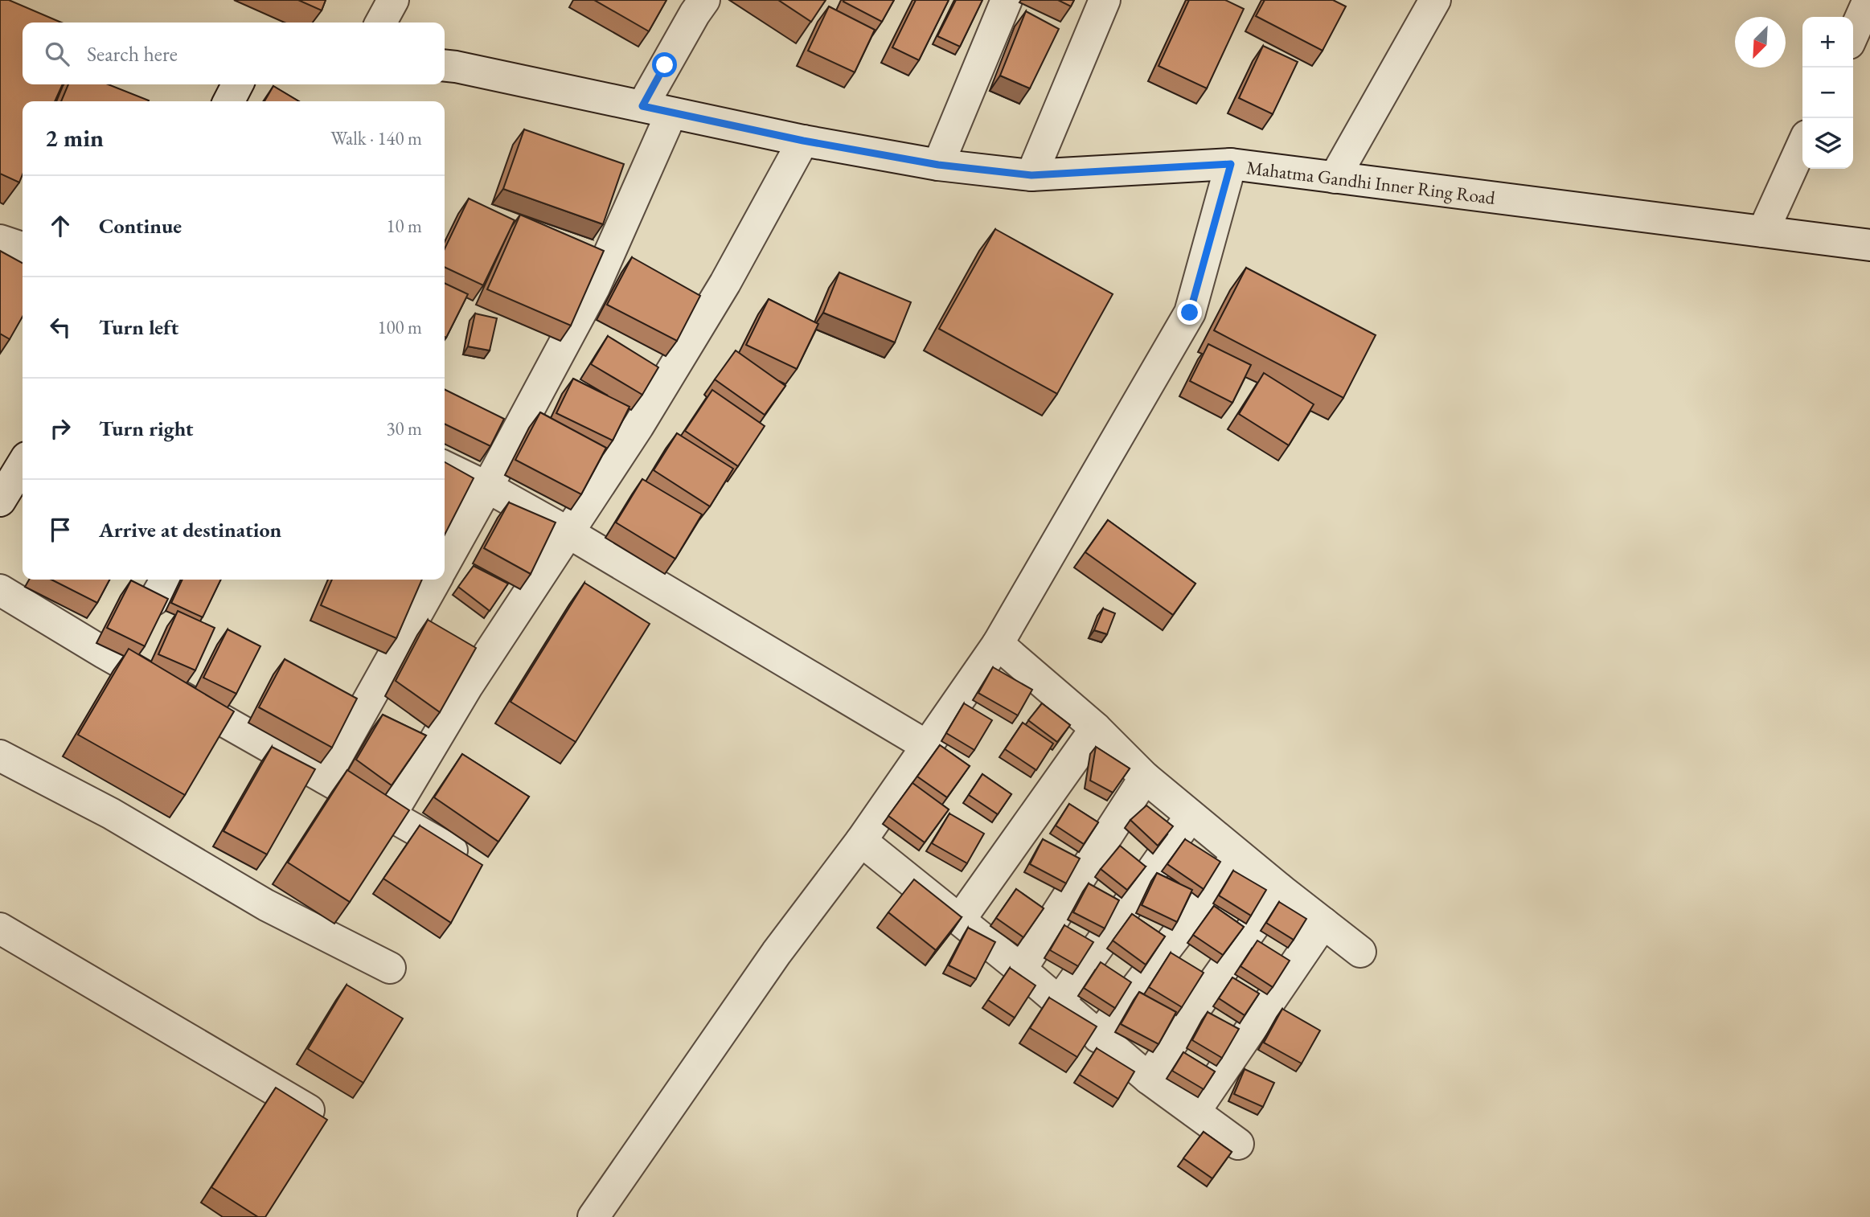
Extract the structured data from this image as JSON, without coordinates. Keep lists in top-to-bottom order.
{
  "streets": {
    "street": ["Mahatma Gandhi Inner Ring Road"]
  },
  "north": "bottom left",
  "page": {
    "map_buttons": ["+", "−"],
    "search": "Search here",
    "heading": ["2 min", "Walk · 140 m"],
    "list": [
      ["Continue", "10 m"],
      ["Turn left", "100 m"],
      ["Turn right", "30 m"],
      "Arrive at destination"
    ]
  }
}
